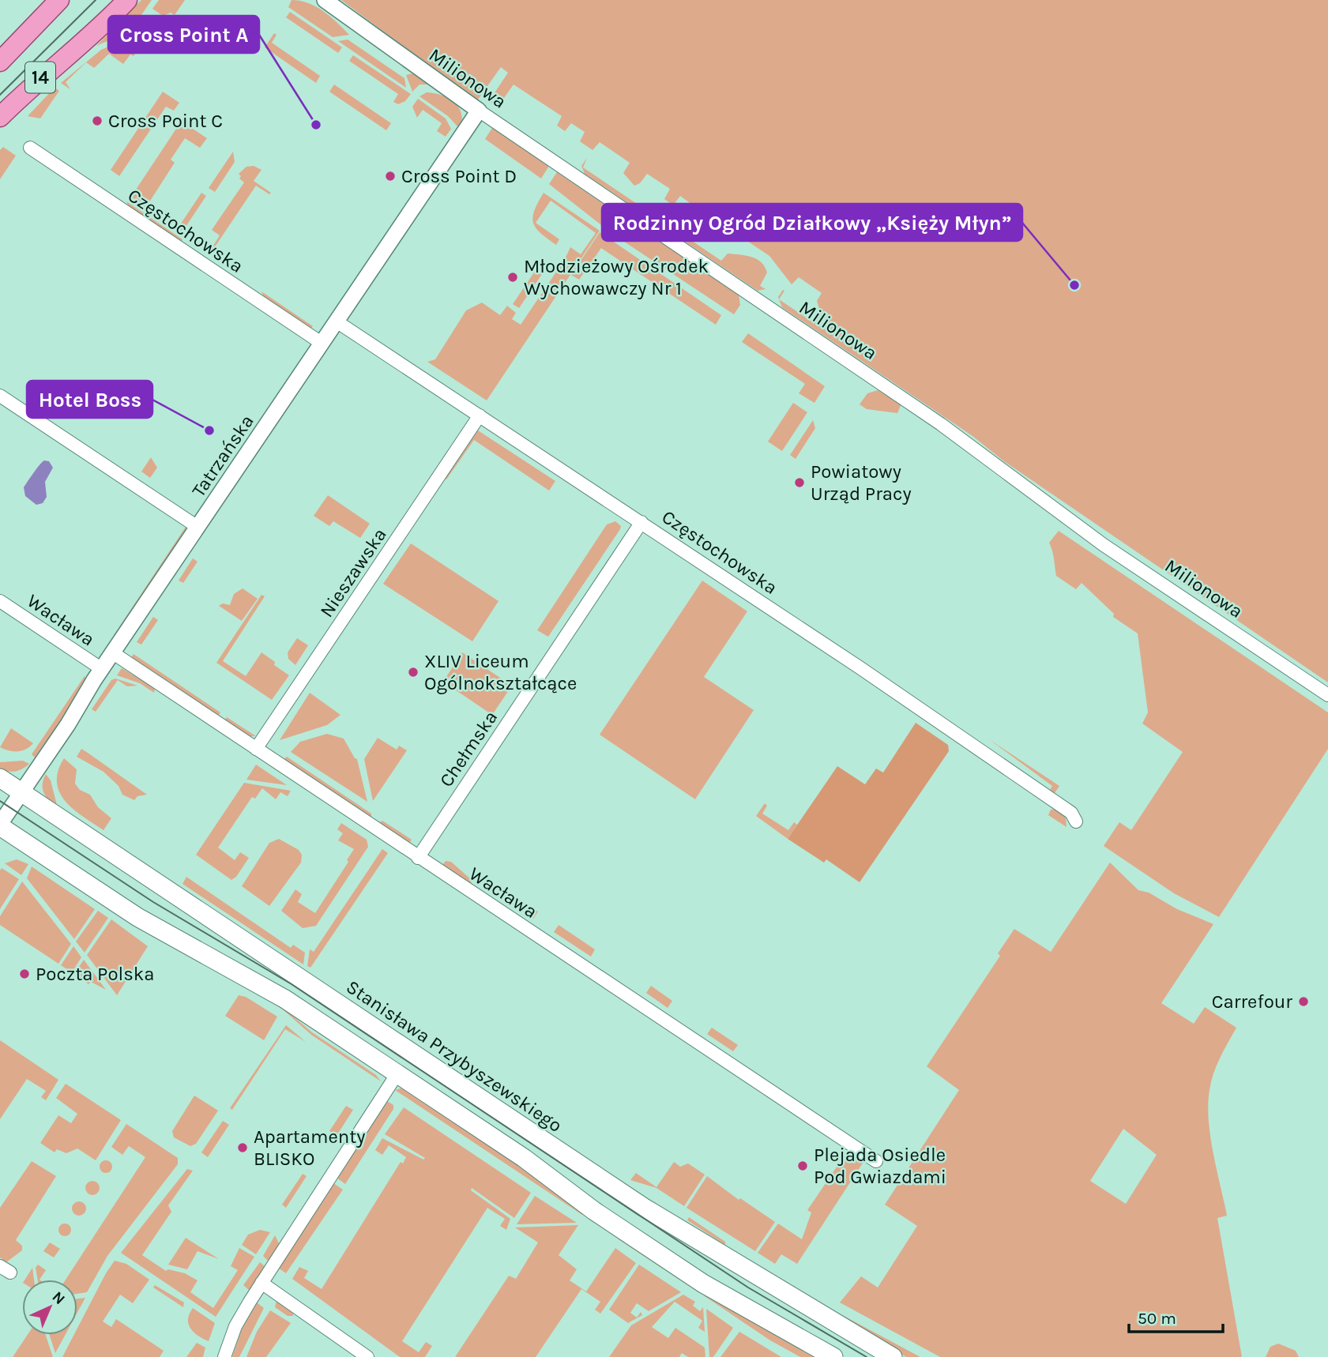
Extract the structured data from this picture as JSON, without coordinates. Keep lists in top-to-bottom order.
{
  "streets": {
    "main road": ["14", "Stanisława Przybyszewskiego"],
    "street": [
      "Milionowa",
      "Częstochowska",
      "Tatrzańska",
      "Nieszawska",
      "Wacława",
      "Chełmska"
    ]
  },
  "crossings": [
    ["Milionowa", "Tatrzańska"],
    ["Częstochowska", "Tatrzańska"],
    ["Częstochowska", "Nieszawska"],
    ["Częstochowska", "Chełmska"],
    ["Tatrzańska", "Wacława"],
    ["Tatrzańska", "Stanisława Przybyszewskiego"],
    ["Nieszawska", "Wacława"],
    ["Wacława", "Chełmska"]
  ],
  "places": [
    "Cross Point C",
    "Cross Point A",
    "Cross Point D",
    "Młodzieżowy Ośrodek Wychowawczy Nr 1",
    "Rodzinny Ogród Działkowy „Księży Młyn”",
    "Hotel Boss",
    "Powiatowy Urząd Pracy",
    "XLIV Liceum Ogólnokształcące",
    "Poczta Polska",
    "Carrefour",
    "Apartamenty BLISKO",
    "Plejada Osiedle Pod Gwiazdami"
  ],
  "scale_bar": "50 m",
  "north": "top right"
}
